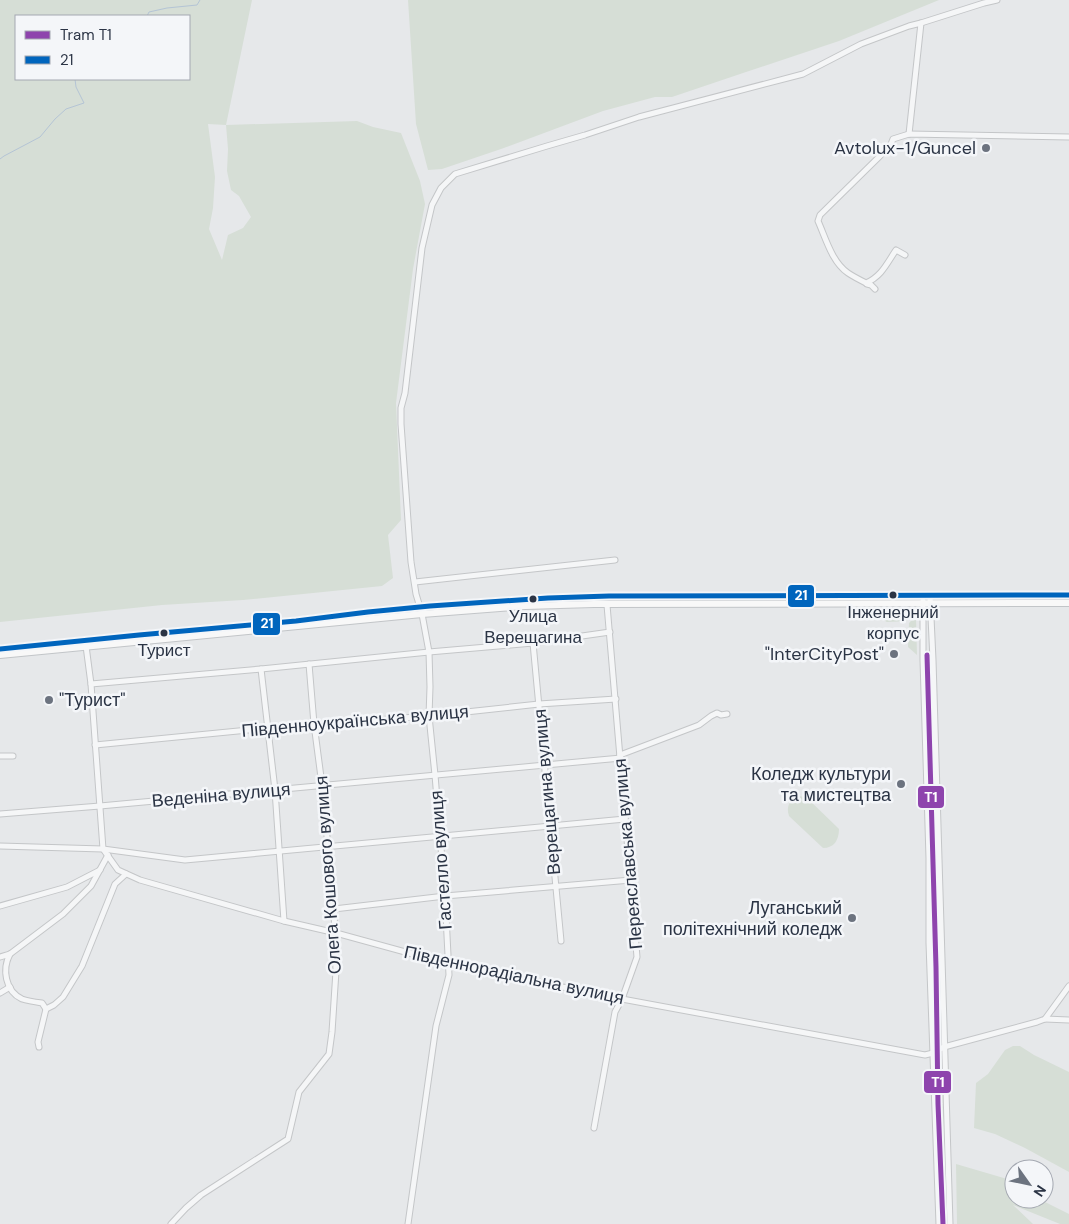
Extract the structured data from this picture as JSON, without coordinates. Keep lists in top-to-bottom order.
{
  "streets": {
    "street": [
      "Південноукраїнська вулиця",
      "Верещагина вулиця",
      "Веденіна вулиця",
      "Переяславська вулиця",
      "Гастелло вулиця",
      "Олега Кошового вулиця",
      "Південнорадіальна вулиця"
    ]
  },
  "crossings": [
    ["Південноукраїнська вулиця", "Верещагина вулиця"],
    ["Південноукраїнська вулиця", "Переяславська вулиця"],
    ["Південноукраїнська вулиця", "Гастелло вулиця"],
    ["Південноукраїнська вулиця", "Олега Кошового вулиця"],
    ["Верещагина вулиця", "Веденіна вулиця"],
    ["Веденіна вулиця", "Переяславська вулиця"],
    ["Веденіна вулиця", "Гастелло вулиця"],
    ["Веденіна вулиця", "Олега Кошового вулиця"],
    ["Переяславська вулиця", "Південнорадіальна вулиця"],
    ["Гастелло вулиця", "Південнорадіальна вулиця"],
    ["Олега Кошового вулиця", "Південнорадіальна вулиця"]
  ],
  "places": [
    "Avtolux-1/Guncel",
    "Інженерний корпус",
    "Улица Верещагина",
    "Турист",
    "\"InterCityPost\"",
    "\"Турист\"",
    "Коледж культури та мистецтва",
    "Луганський політехнічний коледж"
  ],
  "lines": ["transit line 21", "tram line T1"],
  "legend": ["Tram T1", "21"],
  "north": "bottom right"
}
